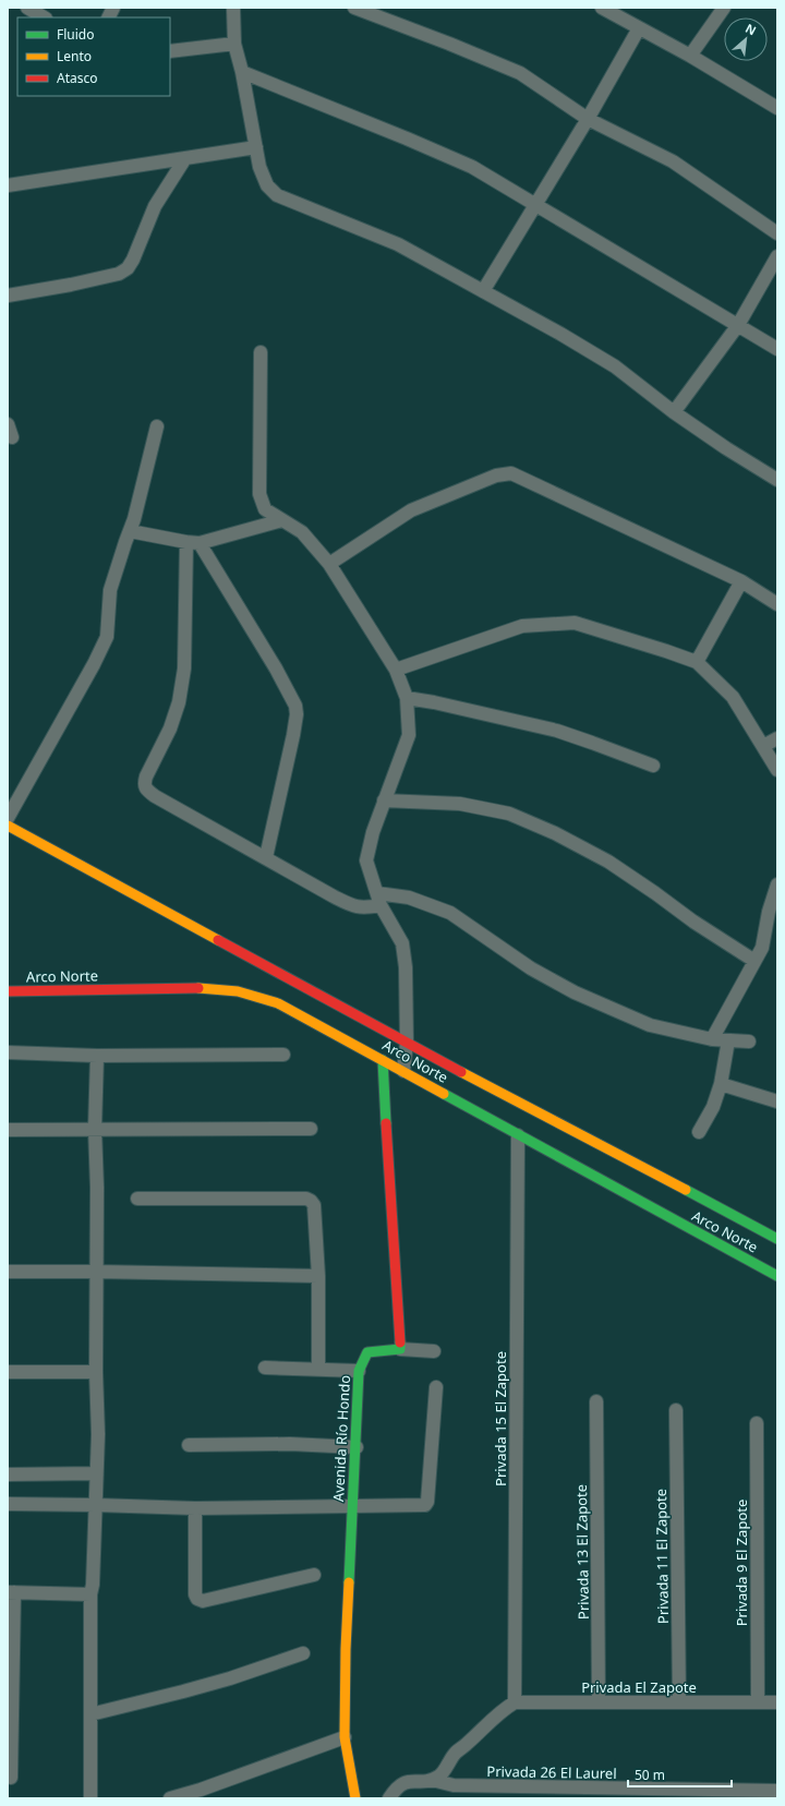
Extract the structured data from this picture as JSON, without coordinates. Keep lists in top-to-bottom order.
{
  "streets": {
    "main road": ["Arco Norte", "Avenida Río Hondo"],
    "street": [
      "Privada 15 El Zapote",
      "Privada 13 El Zapote",
      "Privada 11 El Zapote",
      "Privada 9 El Zapote",
      "Privada El Zapote",
      "Privada 26 El Laurel"
    ]
  },
  "crossings": [
    ["Arco Norte", "Privada 15 El Zapote"],
    ["Privada 15 El Zapote", "Privada El Zapote"],
    ["Privada 13 El Zapote", "Privada El Zapote"],
    ["Privada 11 El Zapote", "Privada El Zapote"],
    ["Privada 9 El Zapote", "Privada El Zapote"],
    ["Privada El Zapote", "Privada 26 El Laurel"]
  ],
  "legend": ["Fluido", "Lento", "Atasco"],
  "scale_bar": "50 m",
  "north": "top right"
}
